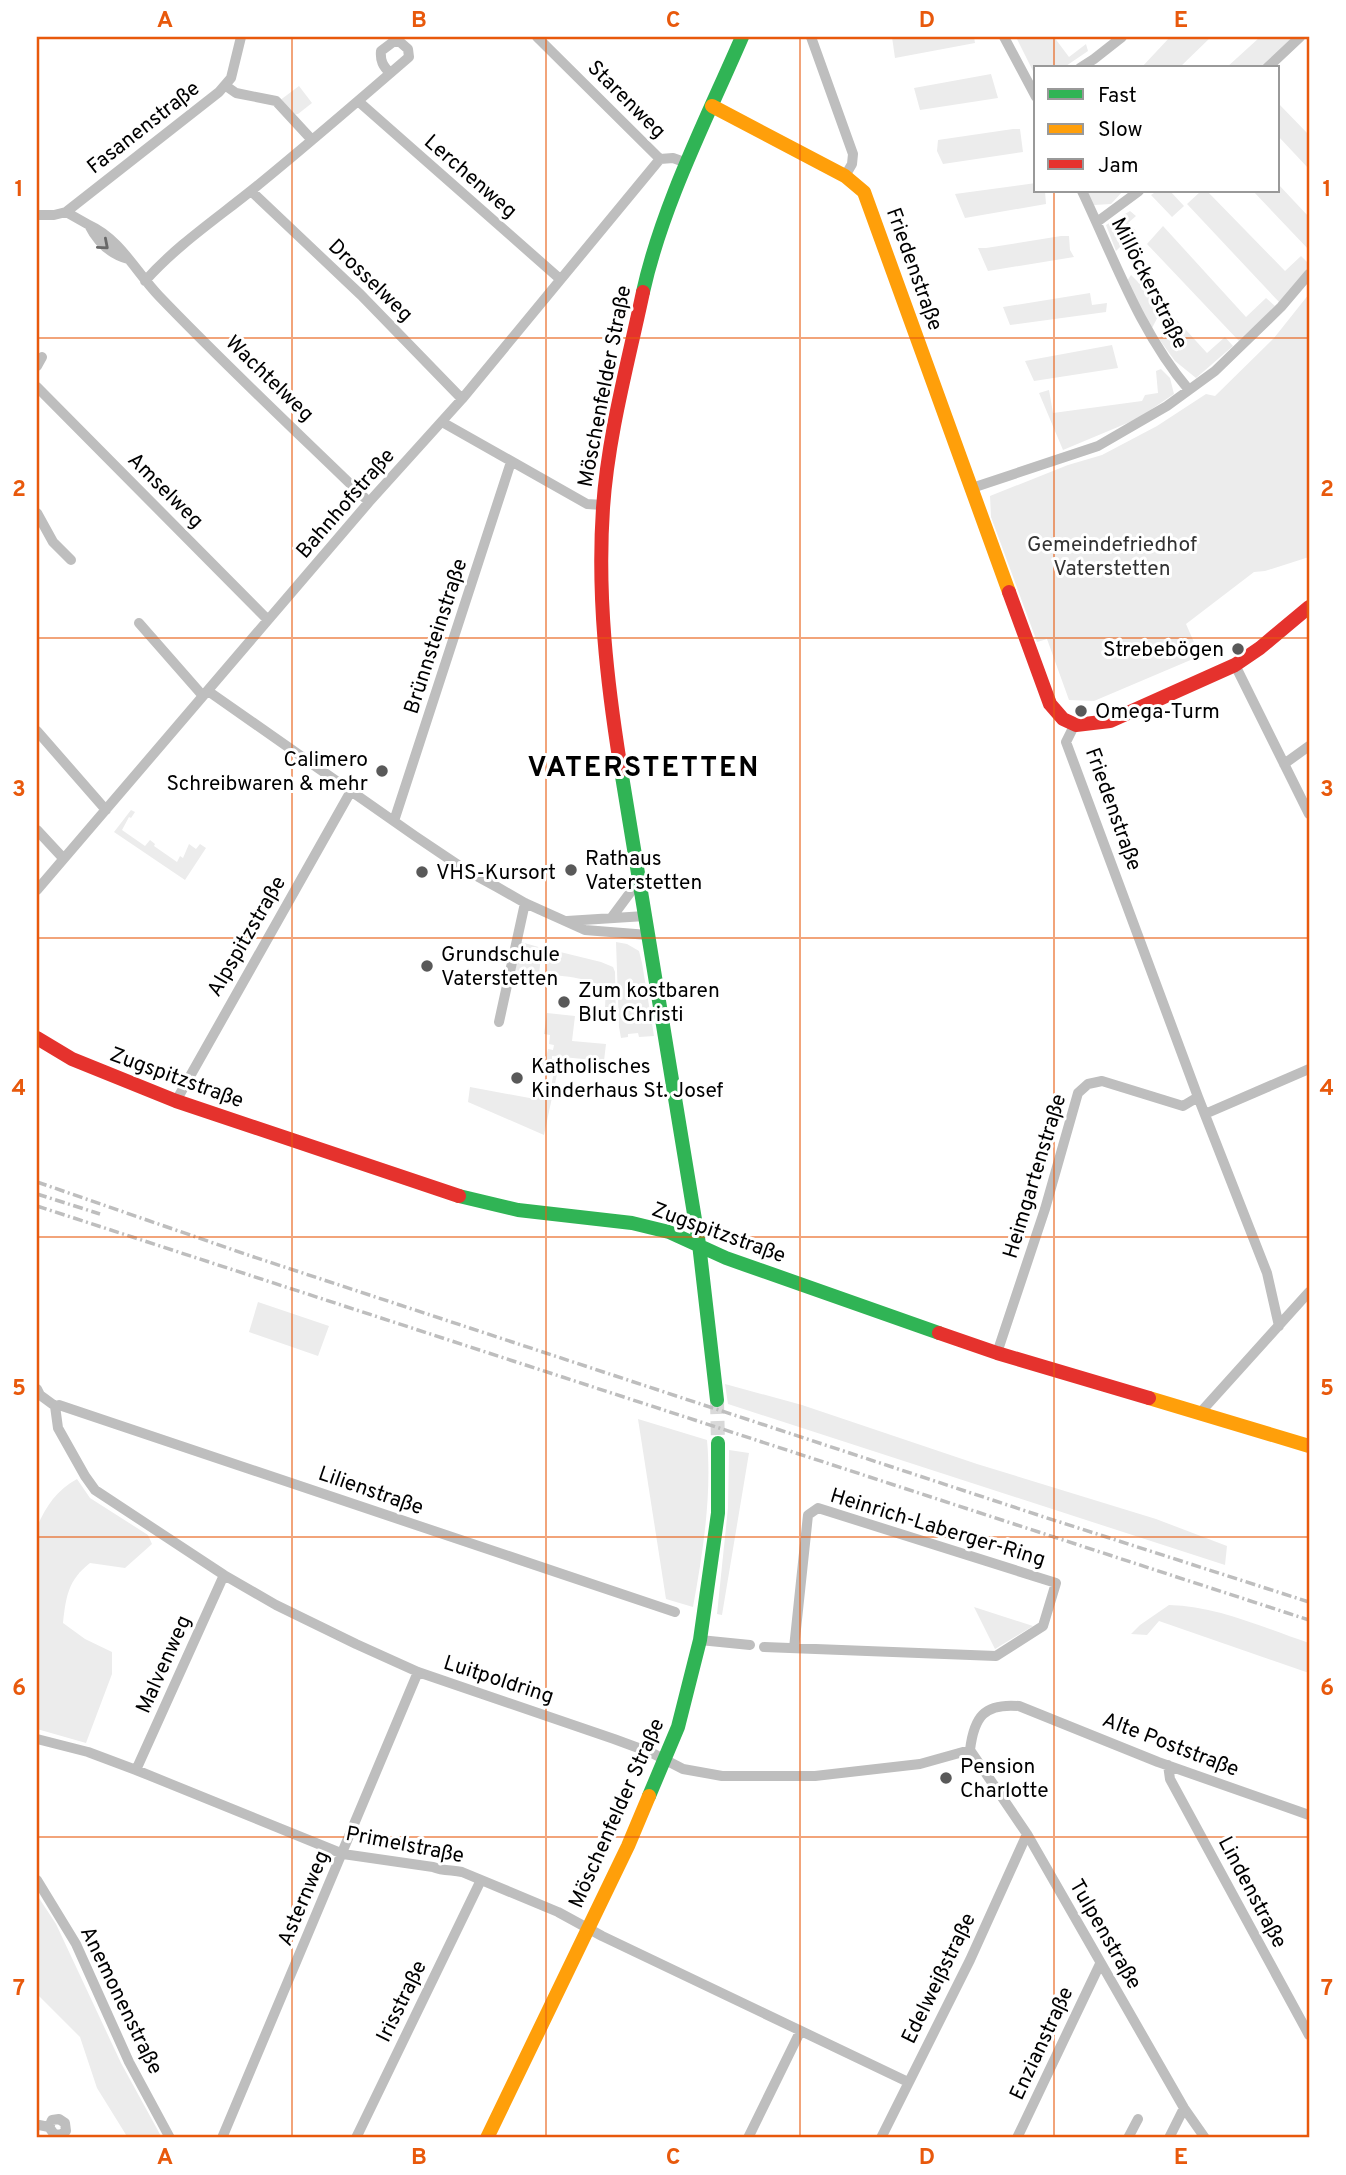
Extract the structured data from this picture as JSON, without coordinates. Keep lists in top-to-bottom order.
{
  "streets": {
    "street": [
      "Starenweg",
      "Fasanenstraße",
      "Lerchenweg",
      "Friedenstraße",
      "Drosselweg",
      "Millöckerstraße",
      "Wachtelweg",
      "Möschenfelder Straße",
      "Amselweg",
      "Bahnhofstraße",
      "Brünnsteinstraße",
      "Alpspitzstraße",
      "Zugspitzstraße",
      "Heimgartenstraße",
      "Lilienstraße",
      "Heinrich-Laberger-Ring",
      "Malvenweg",
      "Luitpoldring",
      "Alte Poststraße",
      "Primelstraße",
      "Lindenstraße",
      "Asternweg",
      "Tulpenstraße",
      "Edelweißstraße",
      "Anemonenstraße",
      "Irisstraße",
      "Enzianstraße"
    ]
  },
  "crossings": [
    ["Starenweg", "Bahnhofstraße"],
    ["Fasanenstraße", "Wachtelweg"],
    ["Lerchenweg", "Bahnhofstraße"],
    ["Friedenstraße", "Möschenfelder Straße"],
    ["Friedenstraße", "Heimgartenstraße"],
    ["Drosselweg", "Bahnhofstraße"],
    ["Wachtelweg", "Bahnhofstraße"],
    ["Möschenfelder Straße", "Zugspitzstraße"],
    ["Möschenfelder Straße", "Luitpoldring"],
    ["Möschenfelder Straße", "Primelstraße"],
    ["Amselweg", "Bahnhofstraße"],
    ["Alpspitzstraße", "Zugspitzstraße"],
    ["Zugspitzstraße", "Heimgartenstraße"],
    ["Lilienstraße", "Luitpoldring"],
    ["Malvenweg", "Luitpoldring"],
    ["Malvenweg", "Primelstraße"],
    ["Luitpoldring", "Alte Poststraße"],
    ["Luitpoldring", "Asternweg"],
    ["Luitpoldring", "Tulpenstraße"],
    ["Alte Poststraße", "Lindenstraße"],
    ["Alte Poststraße", "Tulpenstraße"],
    ["Primelstraße", "Asternweg"],
    ["Primelstraße", "Edelweißstraße"],
    ["Primelstraße", "Irisstraße"],
    ["Tulpenstraße", "Edelweißstraße"],
    ["Tulpenstraße", "Enzianstraße"]
  ],
  "districts": ["VATERSTETTEN"],
  "parks": ["Gemeindefriedhof Vaterstetten"],
  "places": [
    "Strebebögen",
    "Omega-Turm",
    "Calimero Schreibwaren & mehr",
    "Rathaus Vaterstetten",
    "VHS-Kursort",
    "Grundschule Vaterstetten",
    "Zum kostbaren Blut Christi",
    "Katholisches Kinderhaus St. Josef",
    "Pension Charlotte"
  ],
  "legend": ["Fast", "Slow", "Jam"],
  "grid": {
    "columns": [
      "A",
      "B",
      "C",
      "D",
      "E"
    ],
    "rows": [
      "1",
      "2",
      "3",
      "4",
      "5",
      "6",
      "7"
    ]
  }
}
